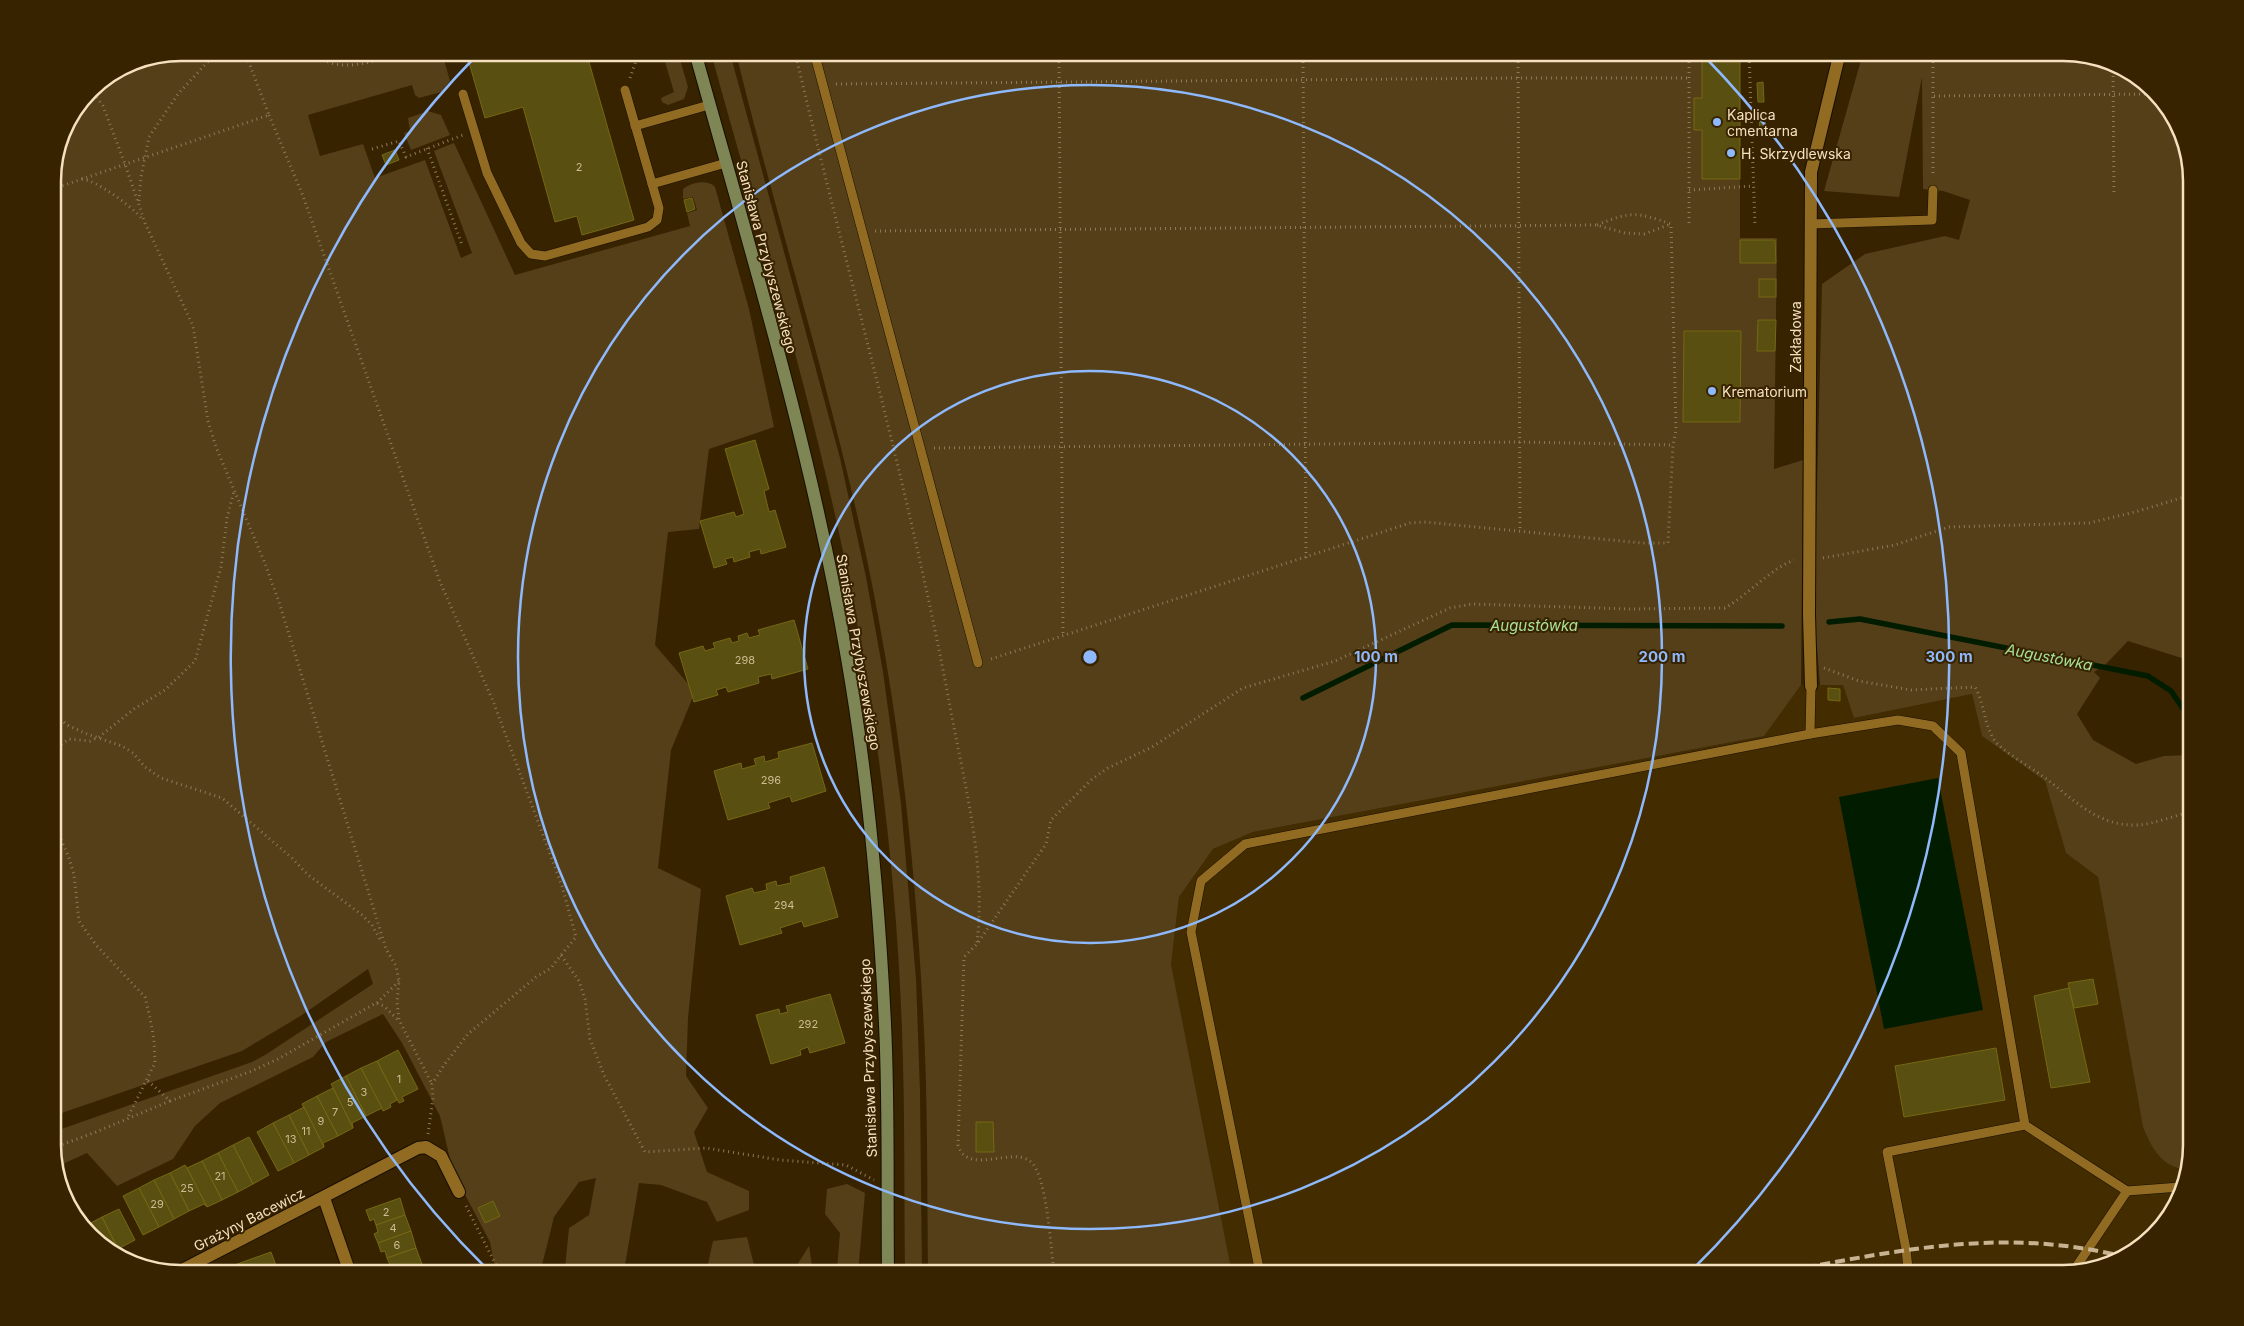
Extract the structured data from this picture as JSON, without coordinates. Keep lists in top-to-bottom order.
{
  "streets": {
    "street": ["Stanisława Przybyszewskiego", "Zakładowa", "Grażyny Bacewicz"]
  },
  "water": ["Augustówka"],
  "places": ["Kaplica cmentarna", "H. Skrzydlewska", "Krematorium"],
  "house_numbers": [
    "2",
    "298",
    "296",
    "294",
    "292",
    "1",
    "3",
    "5",
    "7",
    "9",
    "11",
    "13",
    "21",
    "25",
    "29",
    "2",
    "4",
    "6"
  ],
  "rings": ["100 m", "200 m", "300 m"]
}
